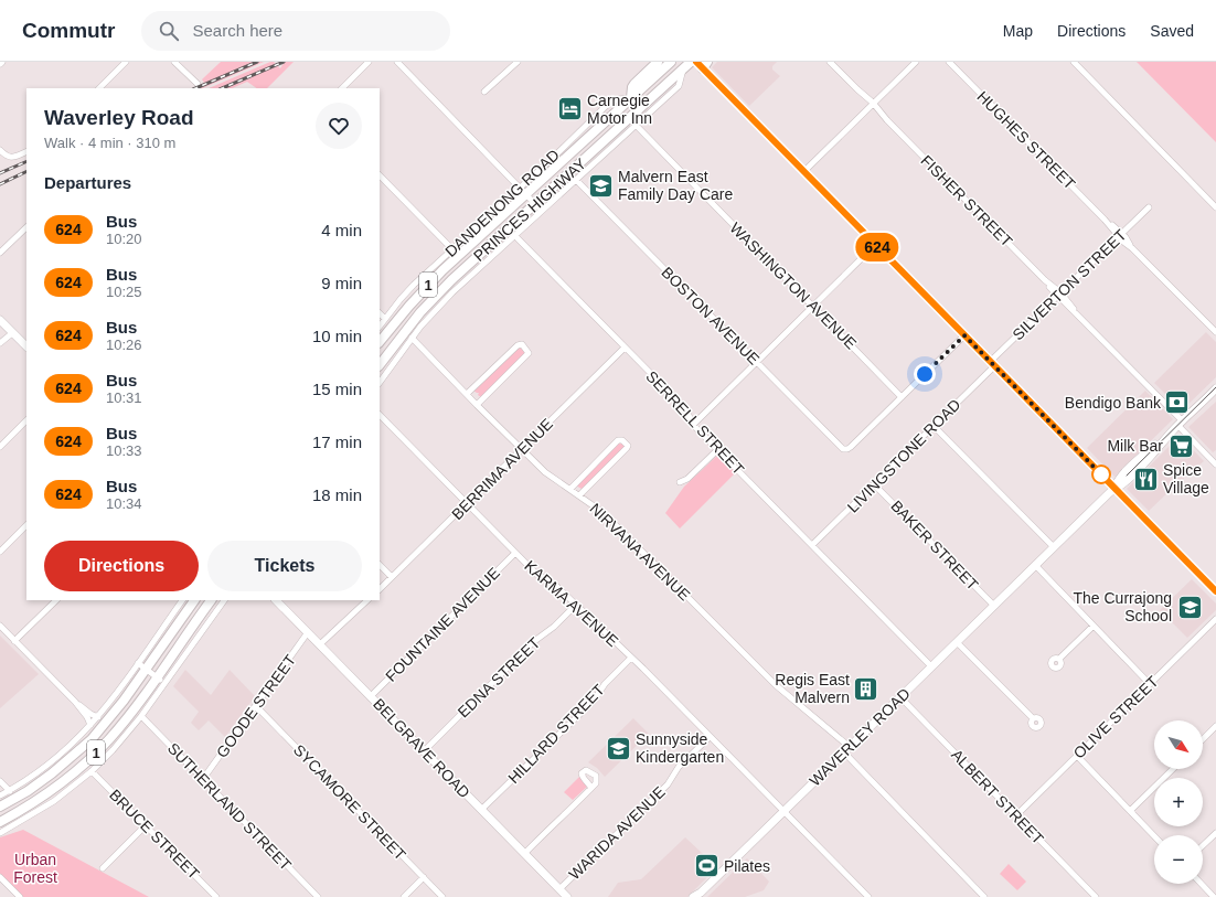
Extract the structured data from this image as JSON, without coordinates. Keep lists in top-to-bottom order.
{
  "streets": {
    "highway": ["PRINCES HIGHWAY", "1"],
    "main road": ["WAVERLEY ROAD", "BELGRAVE ROAD"],
    "street": [
      "HUGHES STREET",
      "FISHER STREET",
      "DANDENONG ROAD",
      "SILVERTON STREET",
      "WASHINGTON AVENUE",
      "BOSTON AVENUE",
      "SERRELL STREET",
      "LIVINGSTONE ROAD",
      "BERRIMA AVENUE",
      "BAKER STREET",
      "NIRVANA AVENUE",
      "KARMA AVENUE",
      "FOUNTAINE AVENUE",
      "EDNA STREET",
      "GOODE STREET",
      "OLIVE STREET",
      "HILLARD STREET",
      "ALBERT STREET",
      "SYCAMORE STREET",
      "SUTHERLAND STREET",
      "WARIDA AVENUE",
      "BRUCE STREET"
    ]
  },
  "crossings": [
    ["HUGHES STREET", "SILVERTON STREET"],
    ["FISHER STREET", "SILVERTON STREET"],
    ["FISHER STREET", "WAVERLEY ROAD"],
    ["DANDENONG ROAD", "PRINCES HIGHWAY"],
    ["DANDENONG ROAD", "WASHINGTON AVENUE"],
    ["DANDENONG ROAD", "BOSTON AVENUE"],
    ["DANDENONG ROAD", "SERRELL STREET"],
    ["DANDENONG ROAD", "NIRVANA AVENUE"],
    ["PRINCES HIGHWAY", "WASHINGTON AVENUE"],
    ["SILVERTON STREET", "LIVINGSTONE ROAD"],
    ["WASHINGTON AVENUE", "BOSTON AVENUE"],
    ["SERRELL STREET", "LIVINGSTONE ROAD"],
    ["SERRELL STREET", "BERRIMA AVENUE"],
    ["SERRELL STREET", "WAVERLEY ROAD"],
    ["LIVINGSTONE ROAD", "BAKER STREET"],
    ["BERRIMA AVENUE", "NIRVANA AVENUE"],
    ["BERRIMA AVENUE", "KARMA AVENUE"],
    ["BAKER STREET", "WAVERLEY ROAD"],
    ["NIRVANA AVENUE", "WAVERLEY ROAD"],
    ["KARMA AVENUE", "FOUNTAINE AVENUE"],
    ["KARMA AVENUE", "EDNA STREET"],
    ["KARMA AVENUE", "HILLARD STREET"],
    ["KARMA AVENUE", "WAVERLEY ROAD"],
    ["KARMA AVENUE", "WARIDA AVENUE"],
    ["FOUNTAINE AVENUE", "BELGRAVE ROAD"],
    ["EDNA STREET", "BELGRAVE ROAD"],
    ["GOODE STREET", "BELGRAVE ROAD"],
    ["GOODE STREET", "SYCAMORE STREET"],
    ["GOODE STREET", "SUTHERLAND STREET"],
    ["OLIVE STREET", "ALBERT STREET"],
    ["HILLARD STREET", "BELGRAVE ROAD"],
    ["WAVERLEY ROAD", "ALBERT STREET"],
    ["BELGRAVE ROAD", "WARIDA AVENUE"]
  ],
  "parks": ["Urban Forest"],
  "places": {
    "hotel": ["Carnegie Motor Inn"],
    "school or university": ["Malvern East Family Day Care", "The Currajong School", "Sunnyside Kindergarten"],
    "bank": ["Bendigo Bank"],
    "supermarket": ["Milk Bar"],
    "restaurant": ["Spice Village"],
    "building": ["Regis East Malvern"],
    "sports": ["Pilates"]
  },
  "lines": ["bus line 624"],
  "north": "bottom right",
  "page": {
    "header": "Commutr",
    "search": "Search here",
    "nav": ["Map", "Directions", "Saved"],
    "on_map": "624",
    "heading": [
      ["Waverley Road", "Walk · 4 min · 310 m"],
      "Departures"
    ],
    "list": [
      {
        "mark": "624",
        "name": "Bus",
        "note": "10:20",
        "value": "4 min"
      },
      {
        "mark": "624",
        "name": "Bus",
        "note": "10:25",
        "value": "9 min"
      },
      {
        "mark": "624",
        "name": "Bus",
        "note": "10:26",
        "value": "10 min"
      },
      {
        "mark": "624",
        "name": "Bus",
        "note": "10:31",
        "value": "15 min"
      },
      {
        "mark": "624",
        "name": "Bus",
        "note": "10:33",
        "value": "17 min"
      },
      {
        "mark": "624",
        "name": "Bus",
        "note": "10:34",
        "value": "18 min"
      }
    ],
    "buttons": ["Directions", "Tickets"],
    "map_buttons": ["+", "−"]
  }
}
